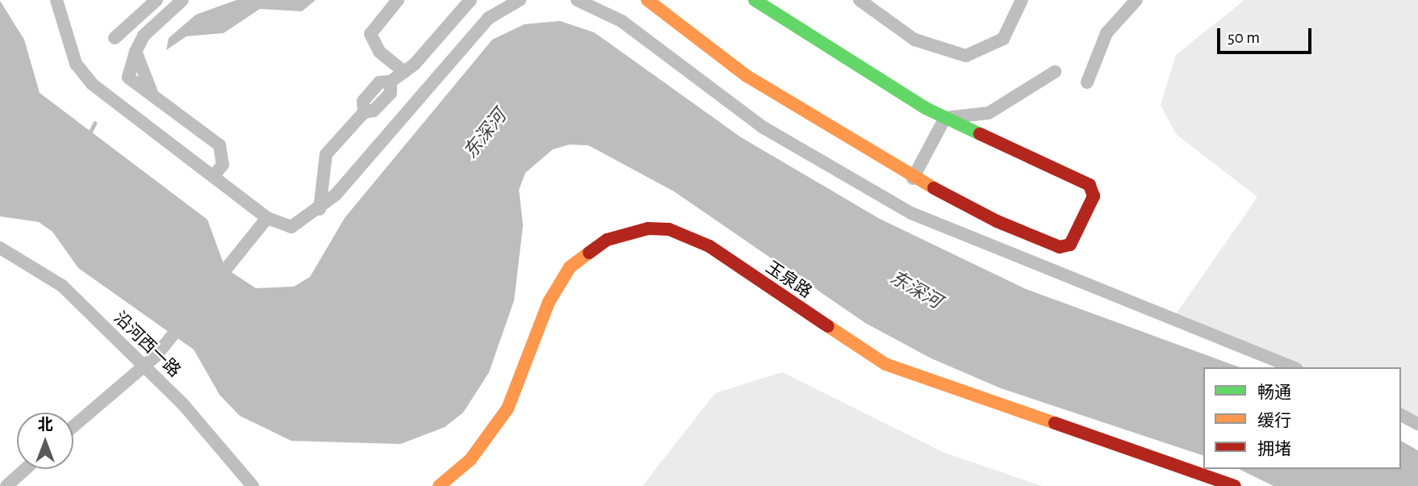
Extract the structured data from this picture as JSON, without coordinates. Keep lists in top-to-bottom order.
{
  "streets": {
    "street": ["玉泉路", "沿河西一路"]
  },
  "water": ["东深河"],
  "legend": ["畅通", "缓行", "拥堵"],
  "scale_bar": "50 m",
  "north": "top"
}
